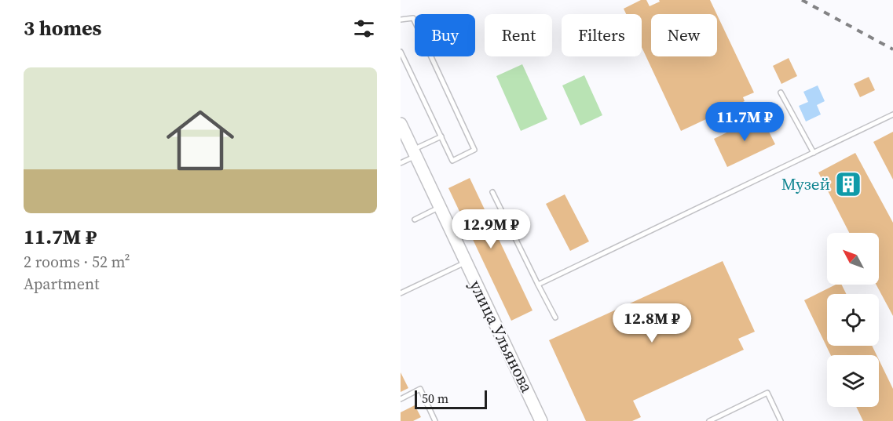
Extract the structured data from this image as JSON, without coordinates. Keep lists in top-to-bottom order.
{
  "streets": {
    "main road": ["улица Ульянова"]
  },
  "places": {
    "building": ["Музей"]
  },
  "scale_bar": "50 m",
  "north": "top left",
  "page": {
    "heading": "3 homes",
    "chip": [
      "Buy",
      "Rent",
      "Filters",
      "New"
    ],
    "list": [
      {
        "name": "11.7M ₽",
        "note": "2 rooms · 52 m² · Apartment"
      }
    ],
    "price": ["11.7M ₽", "12.9M ₽", "12.8M ₽"],
    "scale": "50 m"
  }
}
